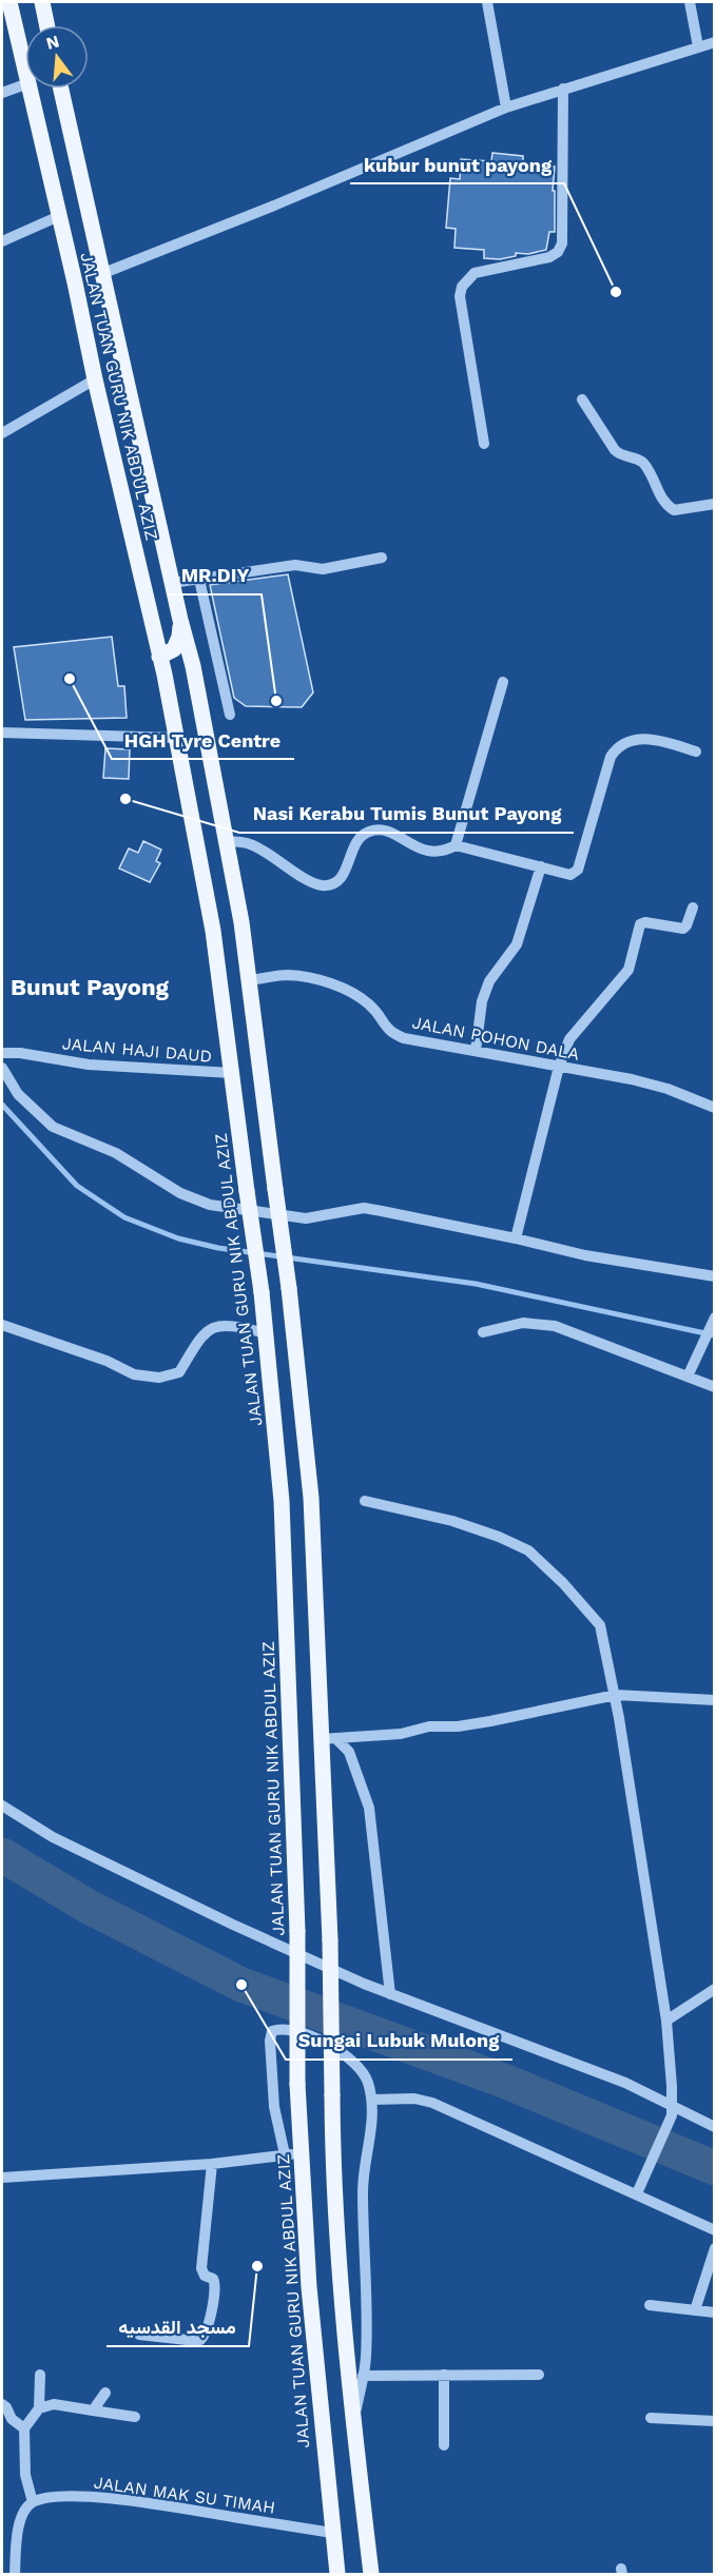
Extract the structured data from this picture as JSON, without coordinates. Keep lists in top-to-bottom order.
{
  "streets": {
    "main road": ["JALAN TUAN GURU NIK ABDUL AZIZ"],
    "street": ["JALAN POHON DALA", "JALAN HAJI DAUD", "JALAN MAK SU TIMAH"]
  },
  "crossings": [
    ["JALAN TUAN GURU NIK ABDUL AZIZ", "JALAN POHON DALA"],
    ["JALAN TUAN GURU NIK ABDUL AZIZ", "JALAN HAJI DAUD"],
    ["JALAN TUAN GURU NIK ABDUL AZIZ", "JALAN MAK SU TIMAH"]
  ],
  "districts": ["Bunut Payong"],
  "places": [
    "kubur bunut payong",
    "HGH Tyre Centre",
    "MR.DIY",
    "Nasi Kerabu Tumis Bunut Payong",
    "Sungai Lubuk Mulong",
    "مسجد القدسيه"
  ],
  "north": "top"
}
